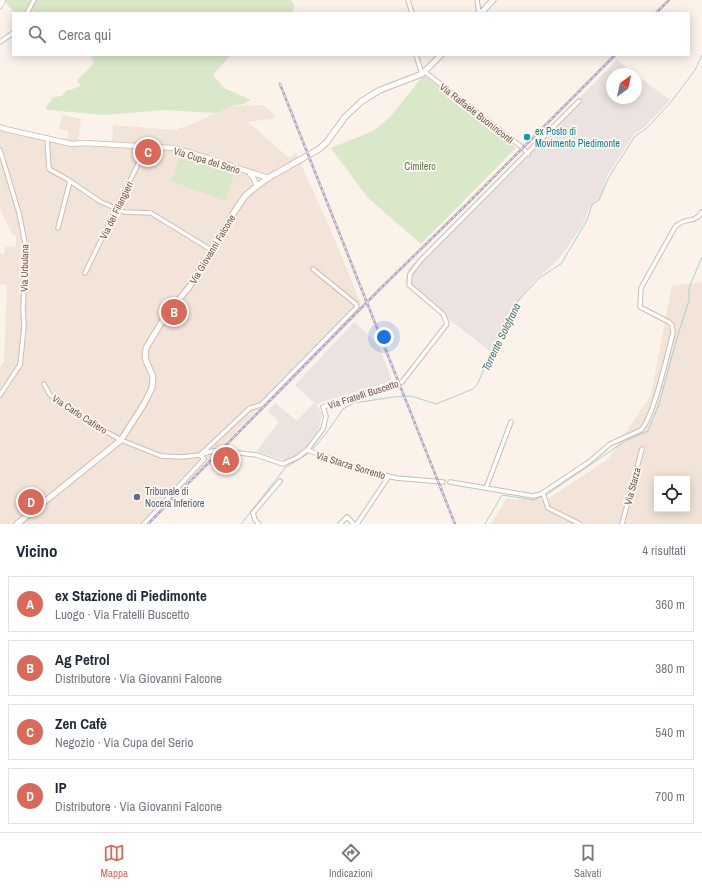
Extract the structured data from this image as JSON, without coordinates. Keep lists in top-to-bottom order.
{
  "streets": {
    "main road": ["Via Giovanni Falcone"],
    "street": [
      "Via Raffaele Buoninconti",
      "Via Cupa del Serio",
      "Via dei Filangieri",
      "Via Urbulana",
      "Via Fratelli Buscetto",
      "Via Carlo Cafiero",
      "Via Starza Sorrento",
      "Via Starza"
    ]
  },
  "crossings": [
    ["Via Raffaele Buoninconti", "Via Giovanni Falcone"],
    ["Via Raffaele Buoninconti", "Via Fratelli Buscetto"],
    ["Via Cupa del Serio", "Via dei Filangieri"],
    ["Via Cupa del Serio", "Via Giovanni Falcone"],
    ["Via Giovanni Falcone", "Via Carlo Cafiero"],
    ["Via Fratelli Buscetto", "Via Carlo Cafiero"],
    ["Via Fratelli Buscetto", "Via Starza Sorrento"]
  ],
  "water": ["Torrente Solofrana"],
  "parks": ["Cimitero"],
  "places": ["ex Posto di Movimento Piedimonte", "Tribunale di Nocera Inferiore"],
  "north": "top right",
  "page": {
    "search": "Cerca qui",
    "pins": [
      "C",
      "B",
      "A",
      "D"
    ],
    "heading": ["Vicino", "4 risultati"],
    "list": [
      {
        "mark": "A",
        "name": "ex Stazione di Piedimonte",
        "note": "Luogo · Via Fratelli Buscetto",
        "value": "360 m"
      },
      {
        "mark": "B",
        "name": "Ag Petrol",
        "note": "Distributore · Via Giovanni Falcone",
        "value": "380 m"
      },
      {
        "mark": "C",
        "name": "Zen Cafè",
        "note": "Negozio · Via Cupa del Serio",
        "value": "540 m"
      },
      {
        "mark": "D",
        "name": "IP",
        "note": "Distributore · Via Giovanni Falcone",
        "value": "700 m"
      }
    ],
    "nav": ["Mappa", "Indicazioni", "Salvati"]
  }
}
